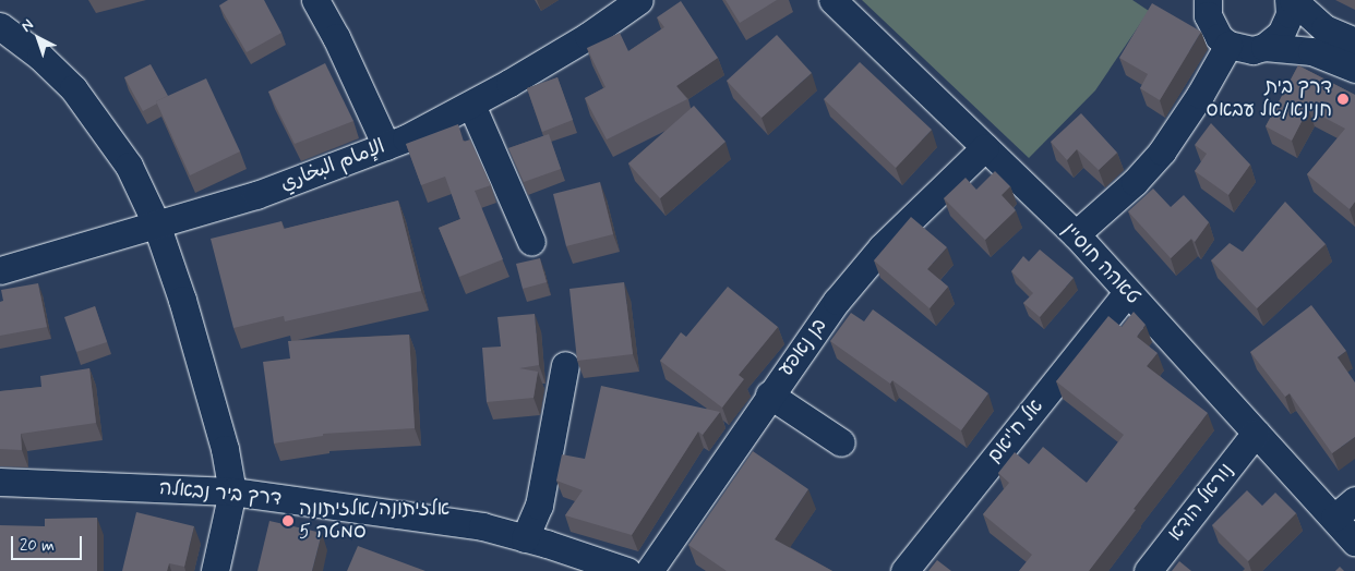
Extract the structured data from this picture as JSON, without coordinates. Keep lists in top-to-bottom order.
{
  "streets": {
    "street": [
      "الإمام البخاري",
      "טאהה חוסיין",
      "בן נאפע",
      "אל ח'יאם",
      "דרך ביר נבאלה",
      "נוראל הודא"
    ]
  },
  "crossings": [
    ["טאהה חוסיין", "בן נאפע"],
    ["טאהה חוסיין", "אל ח'יאם"],
    ["טאהה חוסיין", "נוראל הודא"]
  ],
  "places": ["דרך בית חנינא/אל עבאס", "אלזיתונה/אלזיתונה סמטה 5"],
  "scale_bar": "20 m",
  "north": "top left"
}
